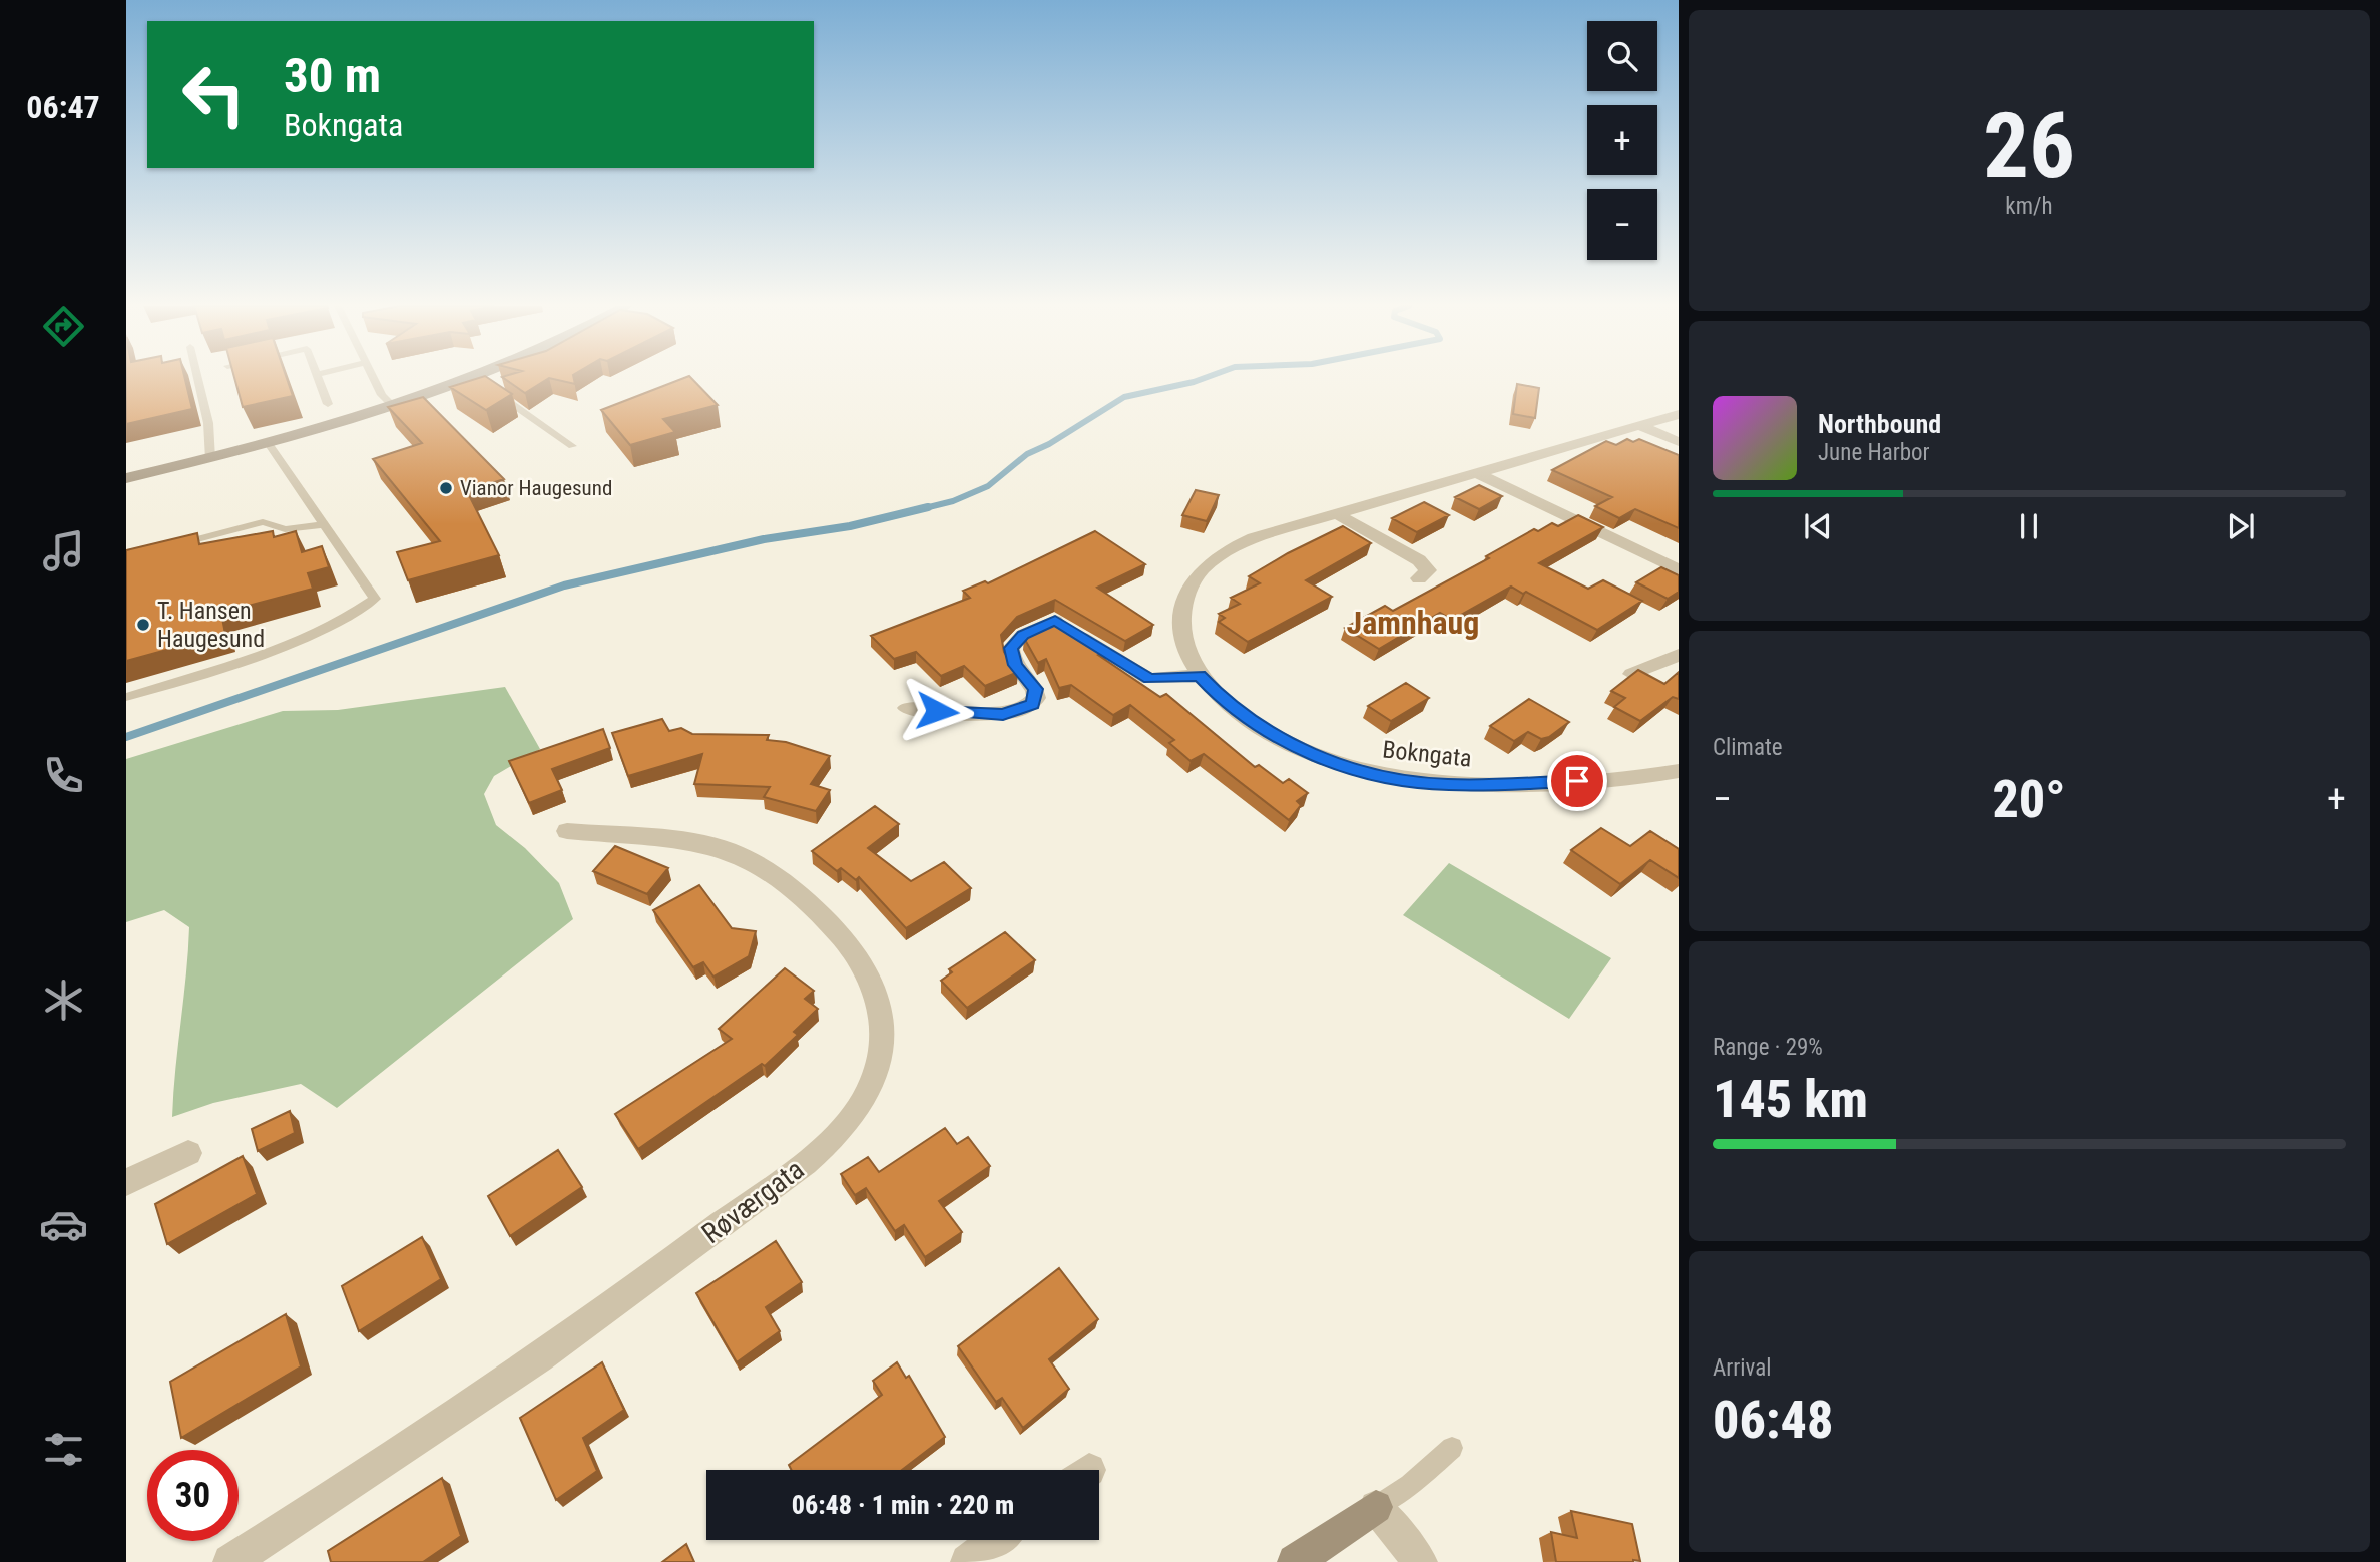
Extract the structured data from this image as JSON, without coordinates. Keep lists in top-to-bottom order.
{
  "streets": {
    "street": ["Bokngata", "Røværgata"]
  },
  "districts": ["Jamnhaug"],
  "places": ["Vianor Haugesund", "T. Hansen Haugesund"],
  "page": {
    "tabs": "06:47",
    "tile": [
      ["26", "km/h"],
      "Climate",
      ["Range · 29%", "145 km"],
      ["Arrival", "06:48"]
    ],
    "map_buttons": ["+", "−"],
    "turn": ["30 m", "Bokngata"],
    "song": ["Northbound", "June Harbor"],
    "heat": ["−", "20°", "+"],
    "limit": "30",
    "trip": "06:48 · 1 min · 220 m"
  }
}
